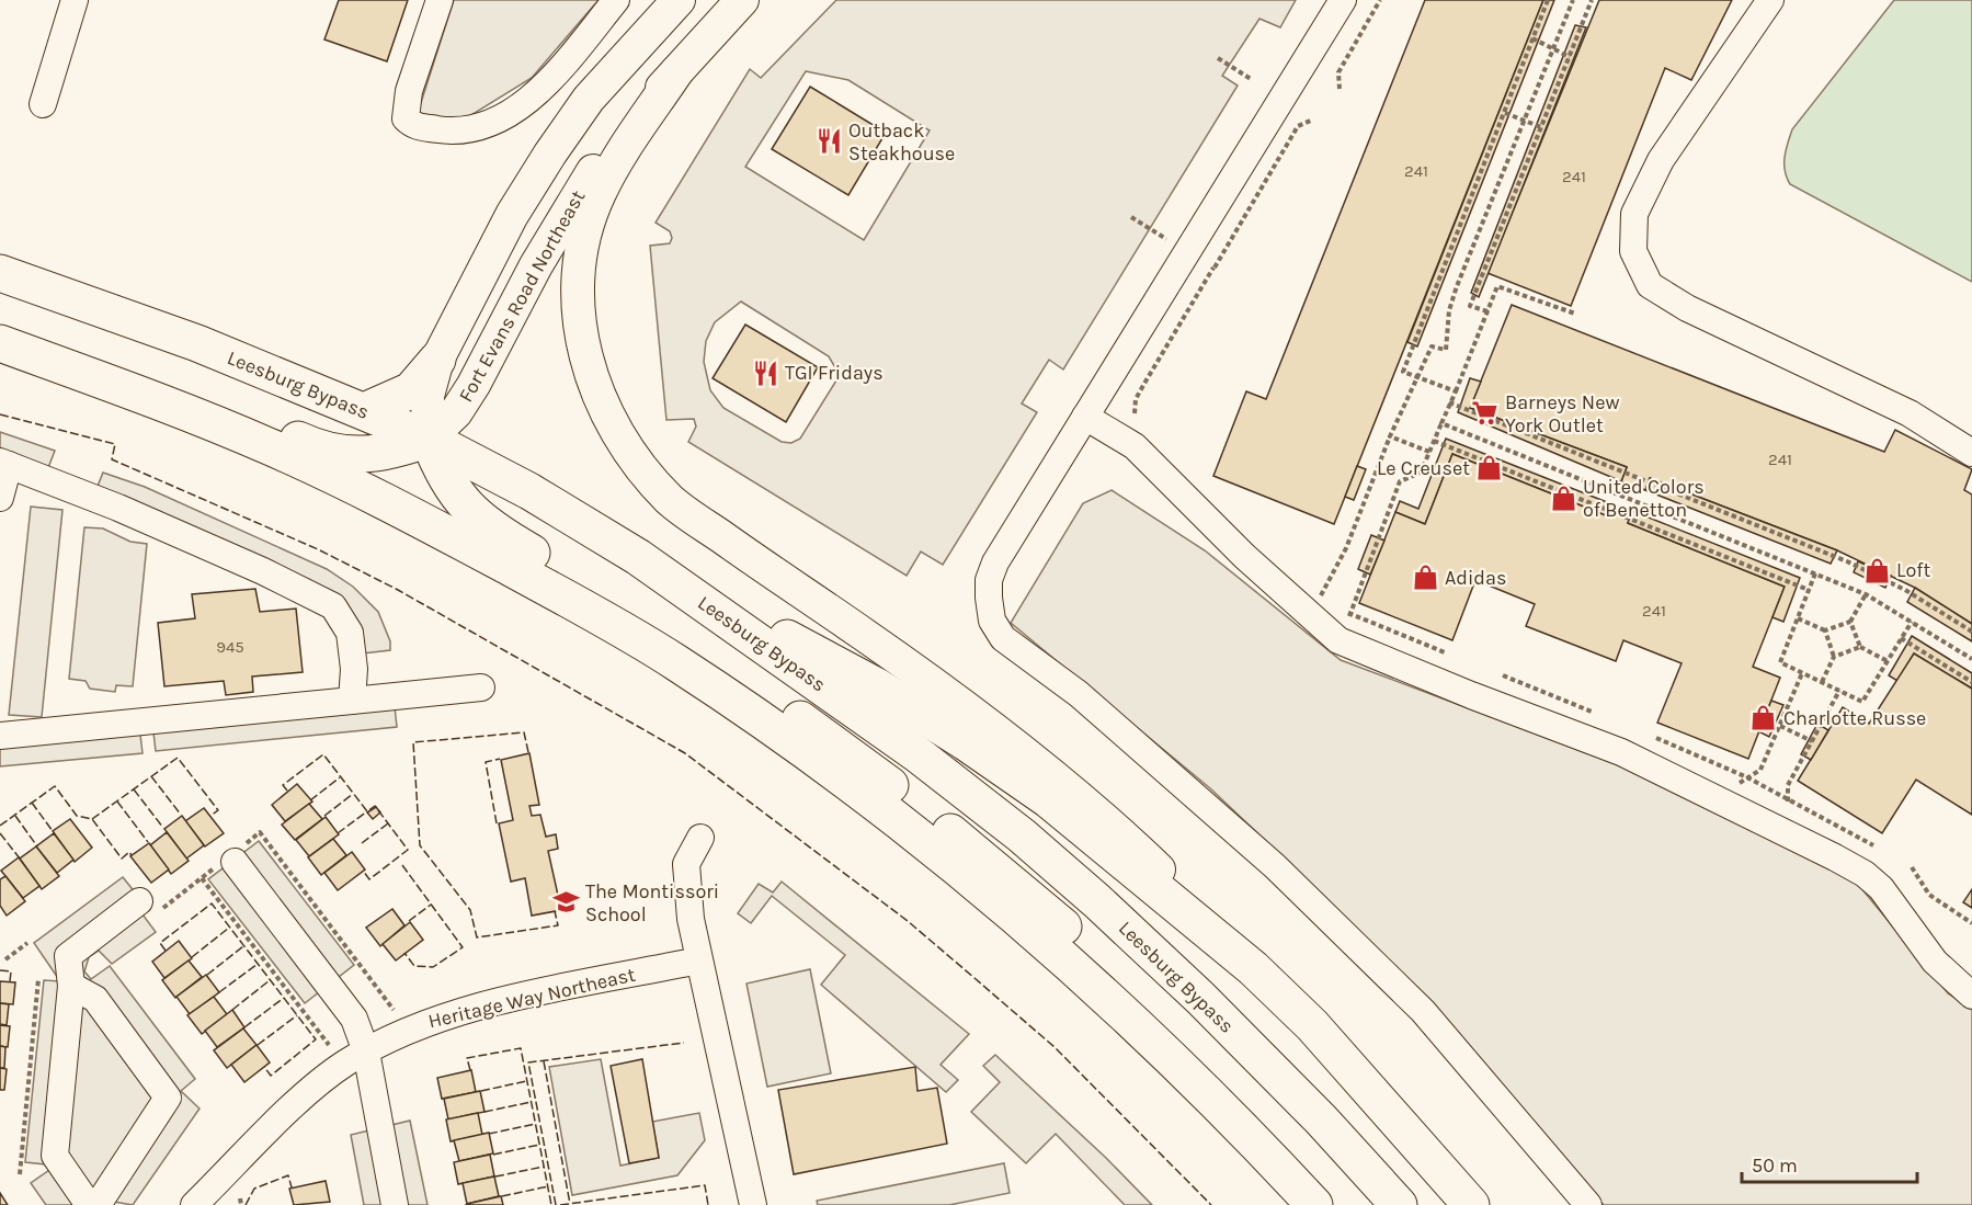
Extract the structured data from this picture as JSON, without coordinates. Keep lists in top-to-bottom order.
{
  "streets": {
    "highway": ["Leesburg Bypass"],
    "main road": ["Fort Evans Road Northeast"],
    "street": ["Heritage Way Northeast"]
  },
  "crossings": [
    ["Fort Evans Road Northeast", "Leesburg Bypass"]
  ],
  "places": {
    "restaurant": ["Outback Steakhouse", "TGI Fridays"],
    "supermarket": ["Barneys New York Outlet"],
    "shop": [
      "Le Creuset",
      "United Colors of Benetton",
      "Loft",
      "Adidas",
      "Charlotte Russe"
    ],
    "school or university": ["The Montissori School"]
  },
  "house_numbers": [
    "241",
    "241",
    "241",
    "241",
    "945"
  ],
  "scale_bar": "50 m"
}
